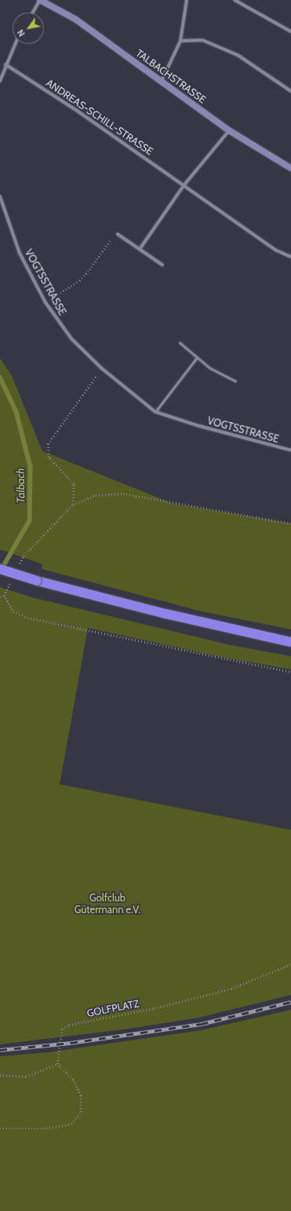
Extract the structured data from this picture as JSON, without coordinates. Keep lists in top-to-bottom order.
{
  "streets": {
    "street": ["TALBACHSTRASSE", "ANDREAS-SCHILL-STRASSE", "VOGTSSTRASSE"],
    "path": ["GOLFPLATZ"]
  },
  "water": ["Talbach"],
  "parks": ["Golfclub Gütermann e.V."],
  "north": "bottom left"
}
